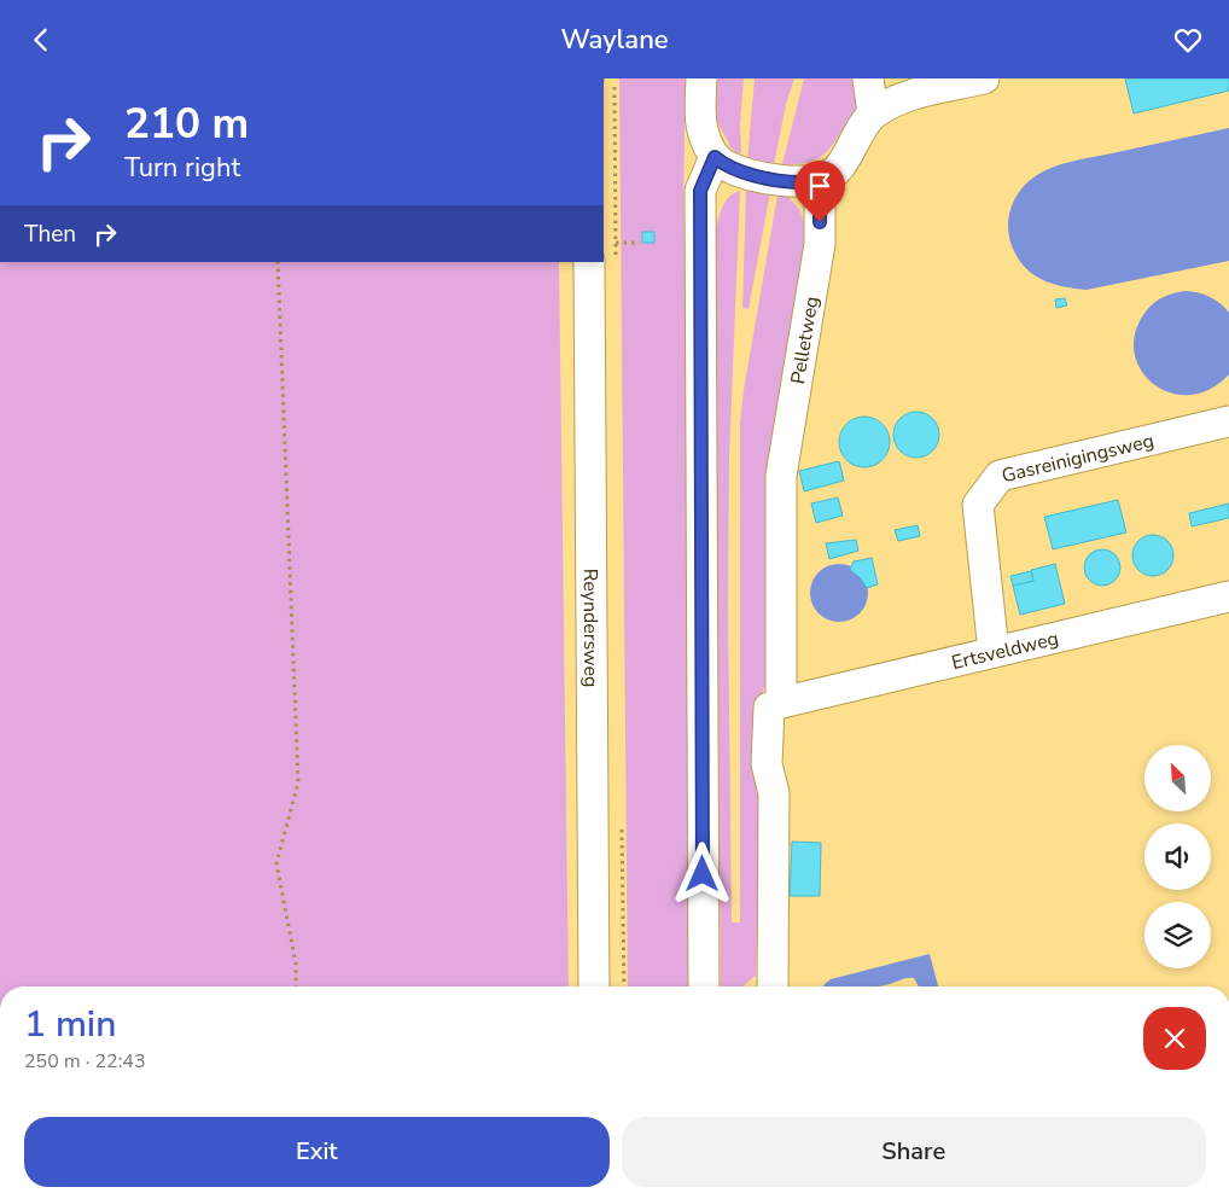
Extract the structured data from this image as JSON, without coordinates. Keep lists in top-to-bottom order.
{
  "streets": {
    "street": [
      "Pelletweg",
      "Gasreinigingsweg",
      "Reyndersweg",
      "Ertsveldweg"
    ]
  },
  "crossings": [
    ["Pelletweg", "Ertsveldweg"],
    ["Gasreinigingsweg", "Ertsveldweg"]
  ],
  "north": "top left",
  "page": {
    "header": "Waylane",
    "turn": ["210 m", "Turn right"],
    "then": "Then",
    "heading": ["1 min", "250 m · 22:43"],
    "buttons": ["Exit", "Share"]
  }
}
